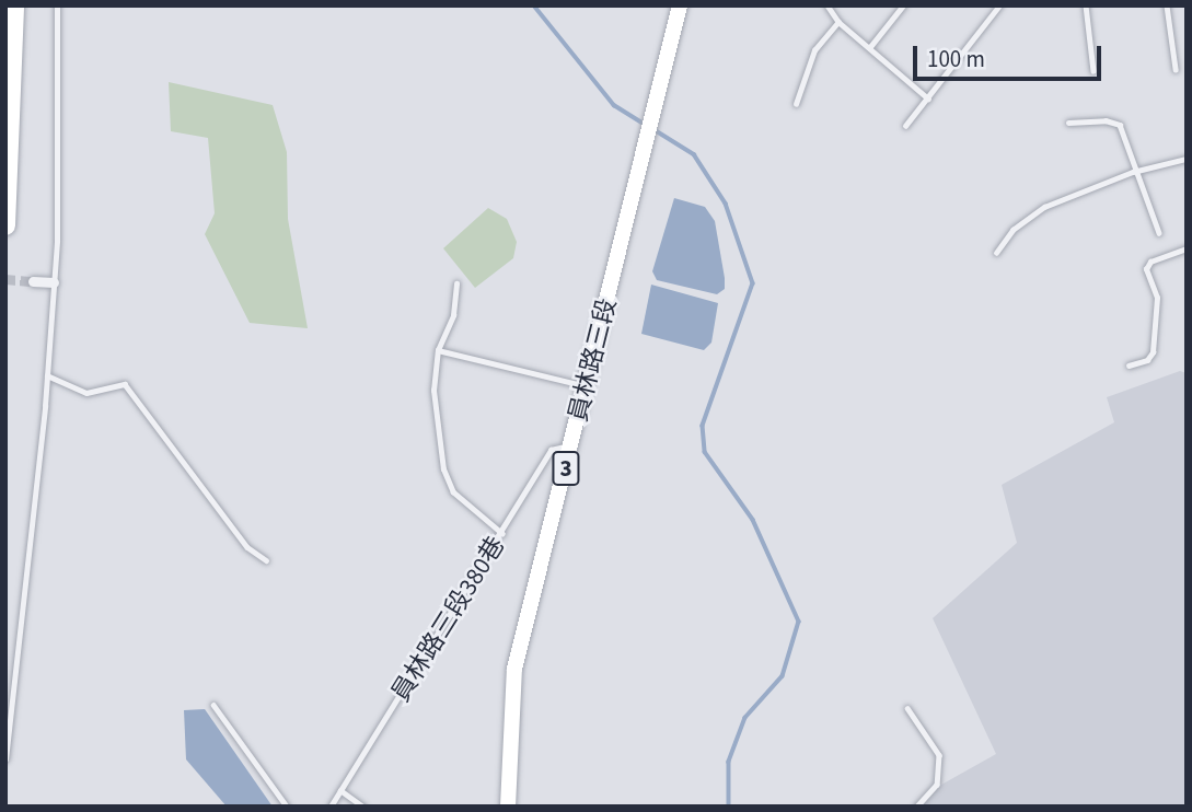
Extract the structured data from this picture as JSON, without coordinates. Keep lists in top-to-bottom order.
{
  "streets": {
    "main road": ["員林路三段", "3"],
    "lane": ["員林路三段380巷"]
  },
  "crossings": [
    ["員林路三段", "員林路三段380巷"]
  ],
  "scale_bar": "100 m"
}
